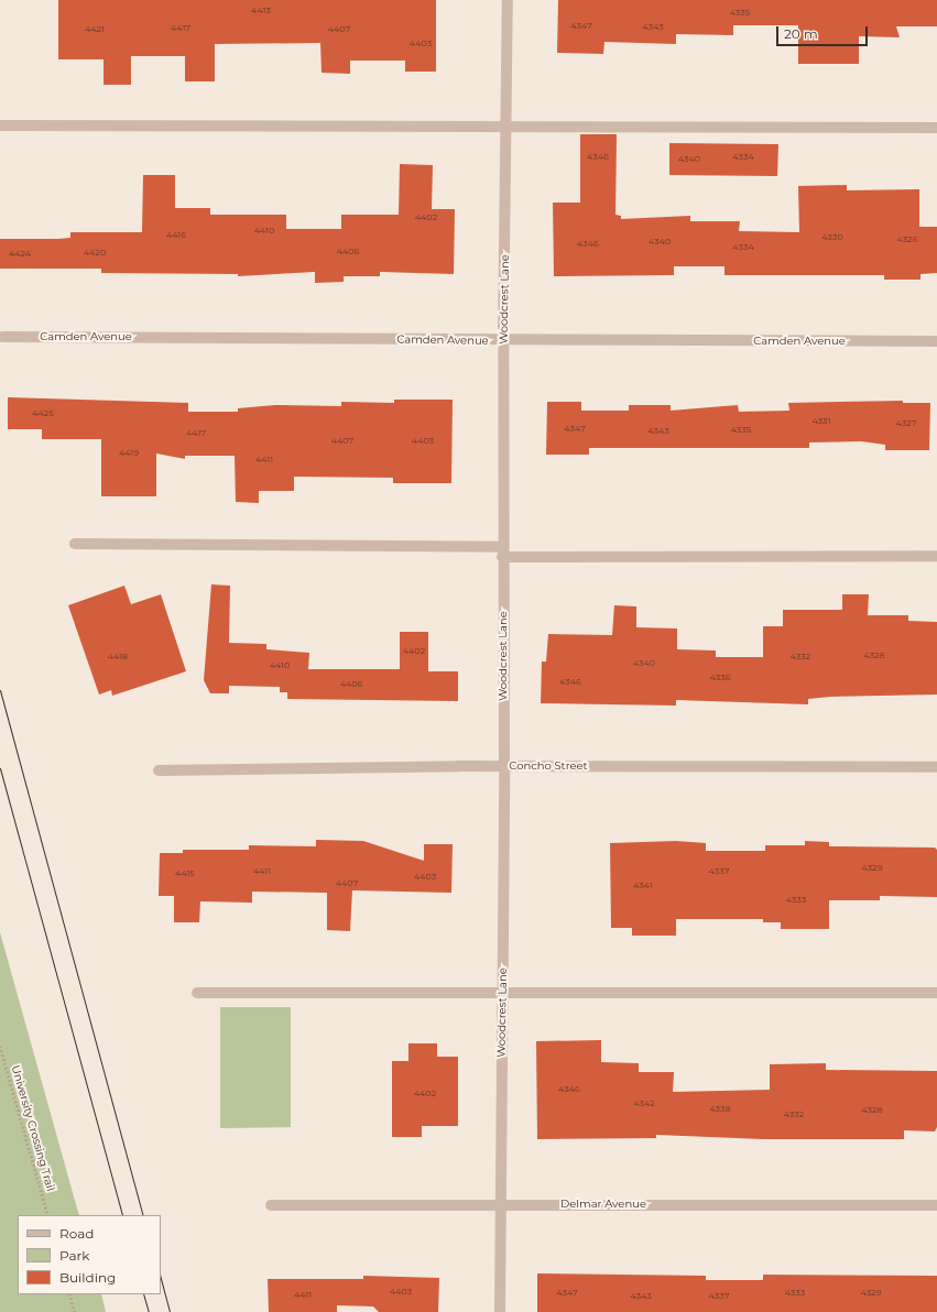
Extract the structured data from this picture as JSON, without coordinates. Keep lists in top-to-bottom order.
{
  "streets": {
    "street": [
      "Woodcrest Lane",
      "Camden Avenue",
      "Concho Street",
      "Delmar Avenue"
    ],
    "path": ["University Crossing Trail"]
  },
  "crossings": [
    ["Woodcrest Lane", "Camden Avenue"],
    ["Woodcrest Lane", "Concho Street"],
    ["Woodcrest Lane", "Delmar Avenue"]
  ],
  "house_numbers": [
    "4413",
    "4335",
    "4347",
    "4343",
    "4417",
    "4421",
    "4407",
    "4403",
    "4346",
    "4334",
    "4340",
    "4402",
    "4410",
    "4416",
    "4330",
    "4326",
    "4340",
    "4346",
    "4334",
    "4406",
    "4420",
    "4424",
    "4425",
    "4331",
    "4327",
    "4347",
    "4335",
    "4343",
    "4417",
    "4407",
    "4403",
    "4419",
    "4411",
    "4402",
    "4328",
    "4418",
    "4332",
    "4340",
    "4410",
    "4336",
    "4346",
    "4406",
    "4329",
    "4411",
    "4337",
    "4415",
    "4403",
    "4407",
    "4341",
    "4333",
    "4346",
    "4402",
    "4342",
    "4338",
    "4328",
    "4332",
    "4403",
    "4347",
    "4333",
    "4329",
    "4411",
    "4343",
    "4337"
  ],
  "legend": ["Road", "Park", "Building"],
  "scale_bar": "20 m"
}
